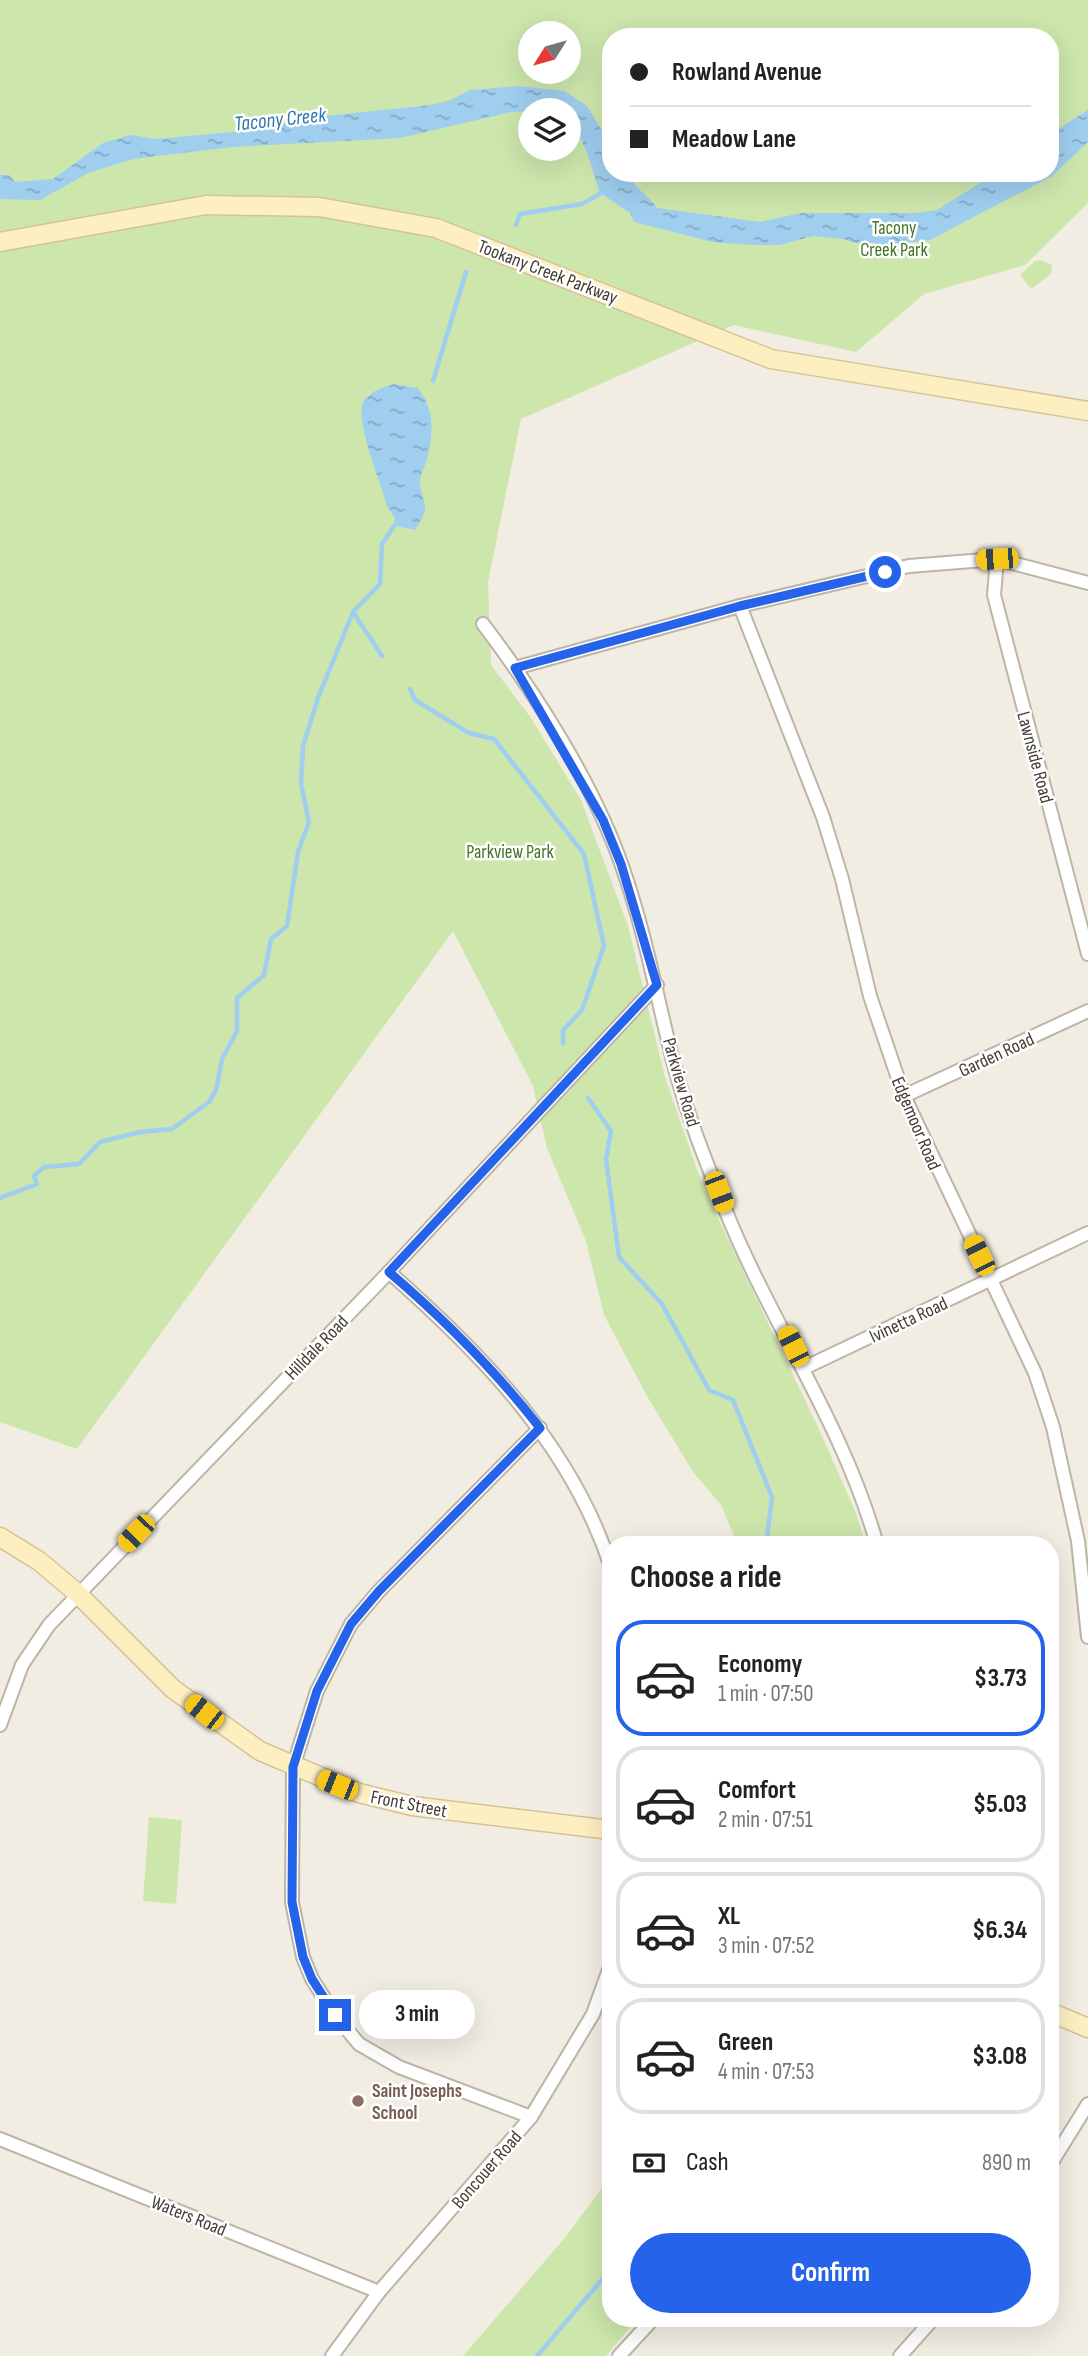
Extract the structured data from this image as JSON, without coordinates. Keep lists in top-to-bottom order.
{
  "streets": {
    "main road": ["Tookany Creek Parkway", "Front Street"],
    "street": [
      "Lawnside Road",
      "Garden Road",
      "Parkview Road",
      "Edgemoor Road",
      "Ivinetta Road",
      "Hilldale Road",
      "Boncouer Road",
      "Waters Road"
    ]
  },
  "crossings": [
    ["Garden Road", "Edgemoor Road"],
    ["Parkview Road", "Ivinetta Road"],
    ["Parkview Road", "Hilldale Road"],
    ["Edgemoor Road", "Ivinetta Road"],
    ["Hilldale Road", "Front Street"],
    ["Boncouer Road", "Waters Road"]
  ],
  "water": ["Tacony Creek"],
  "parks": ["Tacony Creek Park", "Parkview Park"],
  "places": ["Saint Josephs School"],
  "north": "bottom left",
  "page": {
    "banner": ["Rowland Avenue", "Meadow Lane"],
    "heading": "Choose a ride",
    "list": [
      {
        "name": "Economy",
        "note": "1 min · 07:50",
        "value": "$3.73"
      },
      {
        "name": "Comfort",
        "note": "2 min · 07:51",
        "value": "$5.03"
      },
      {
        "name": "XL",
        "note": "3 min · 07:52",
        "value": "$6.34"
      },
      {
        "name": "Green",
        "note": "4 min · 07:53",
        "value": "$3.08"
      }
    ],
    "bubble": "3 min",
    "pay": ["Cash", "890 m"],
    "buttons": "Confirm"
  }
}
